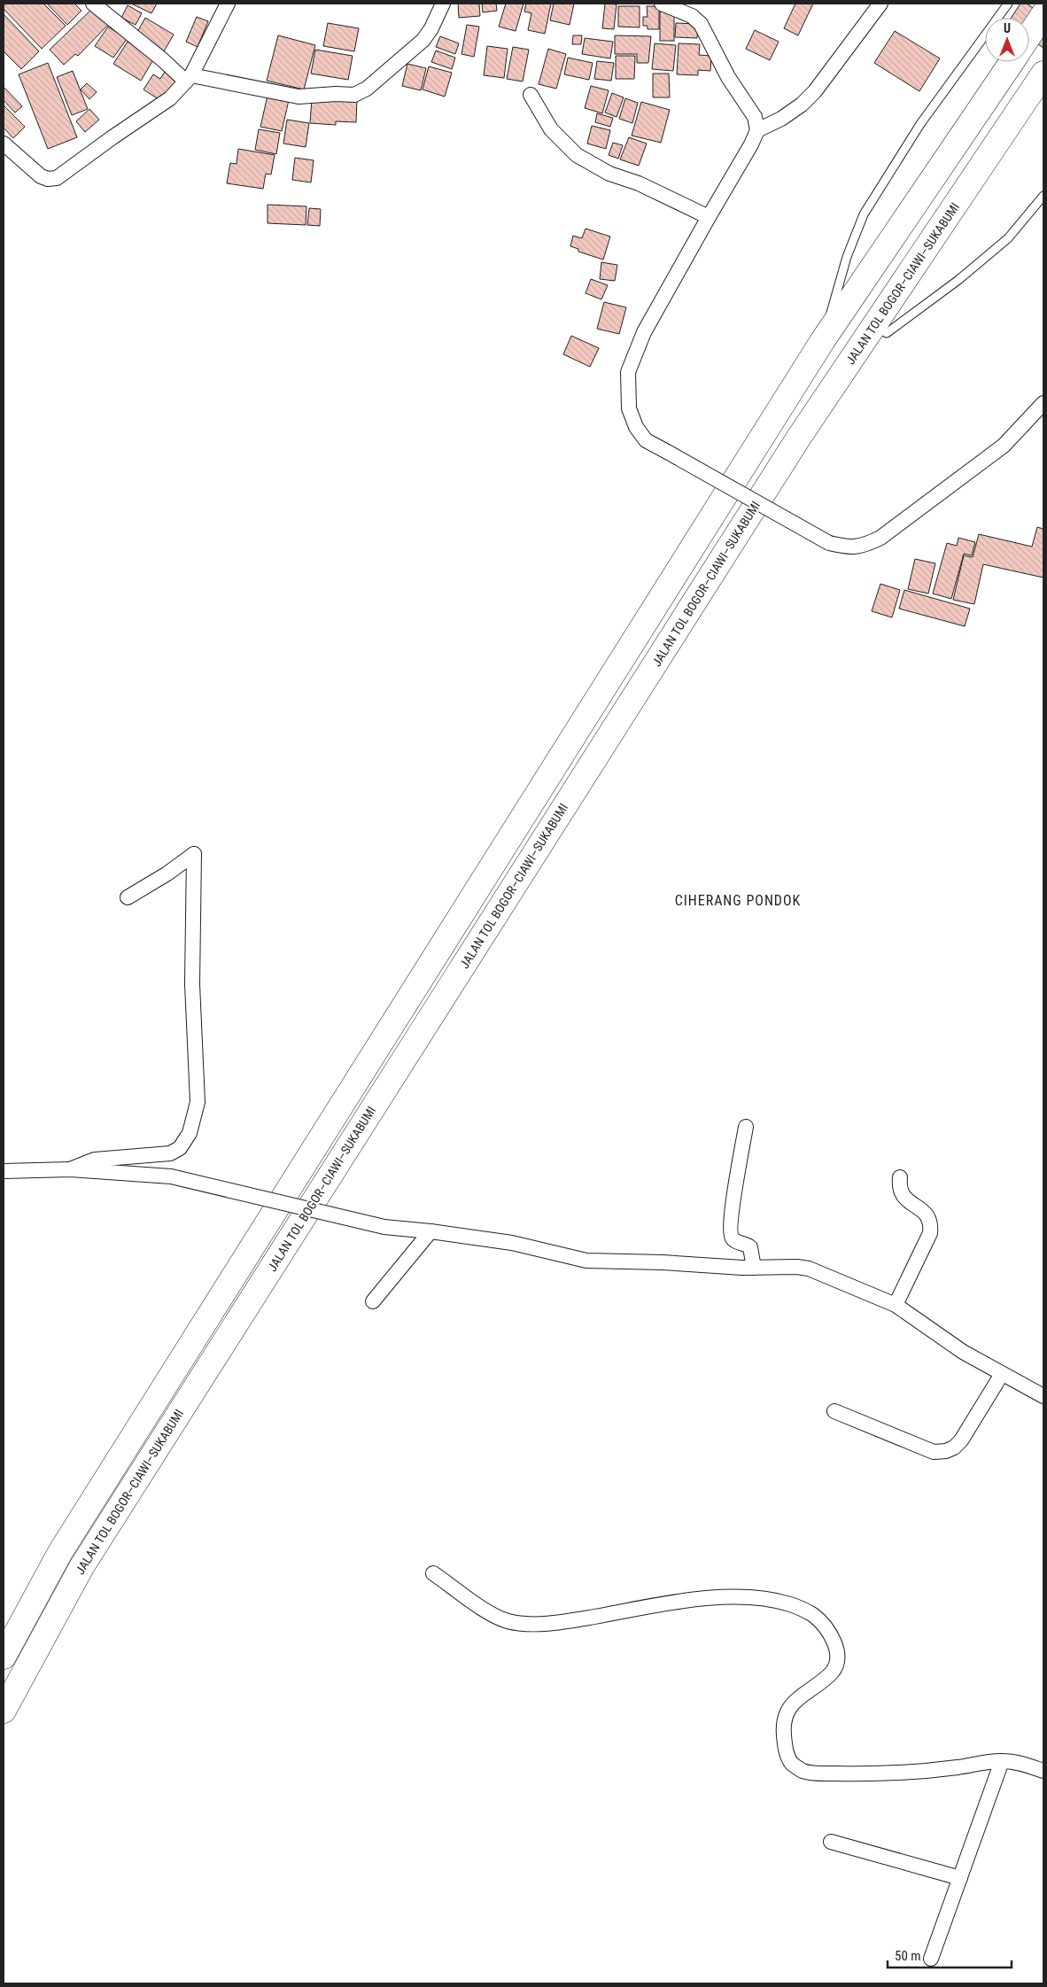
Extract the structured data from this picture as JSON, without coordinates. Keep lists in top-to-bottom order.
{
  "streets": {
    "highway": ["JALAN TOL BOGOR–CIAWI–SUKABUMI"]
  },
  "districts": ["CIHERANG PONDOK"],
  "scale_bar": "50 m",
  "north": "top"
}
